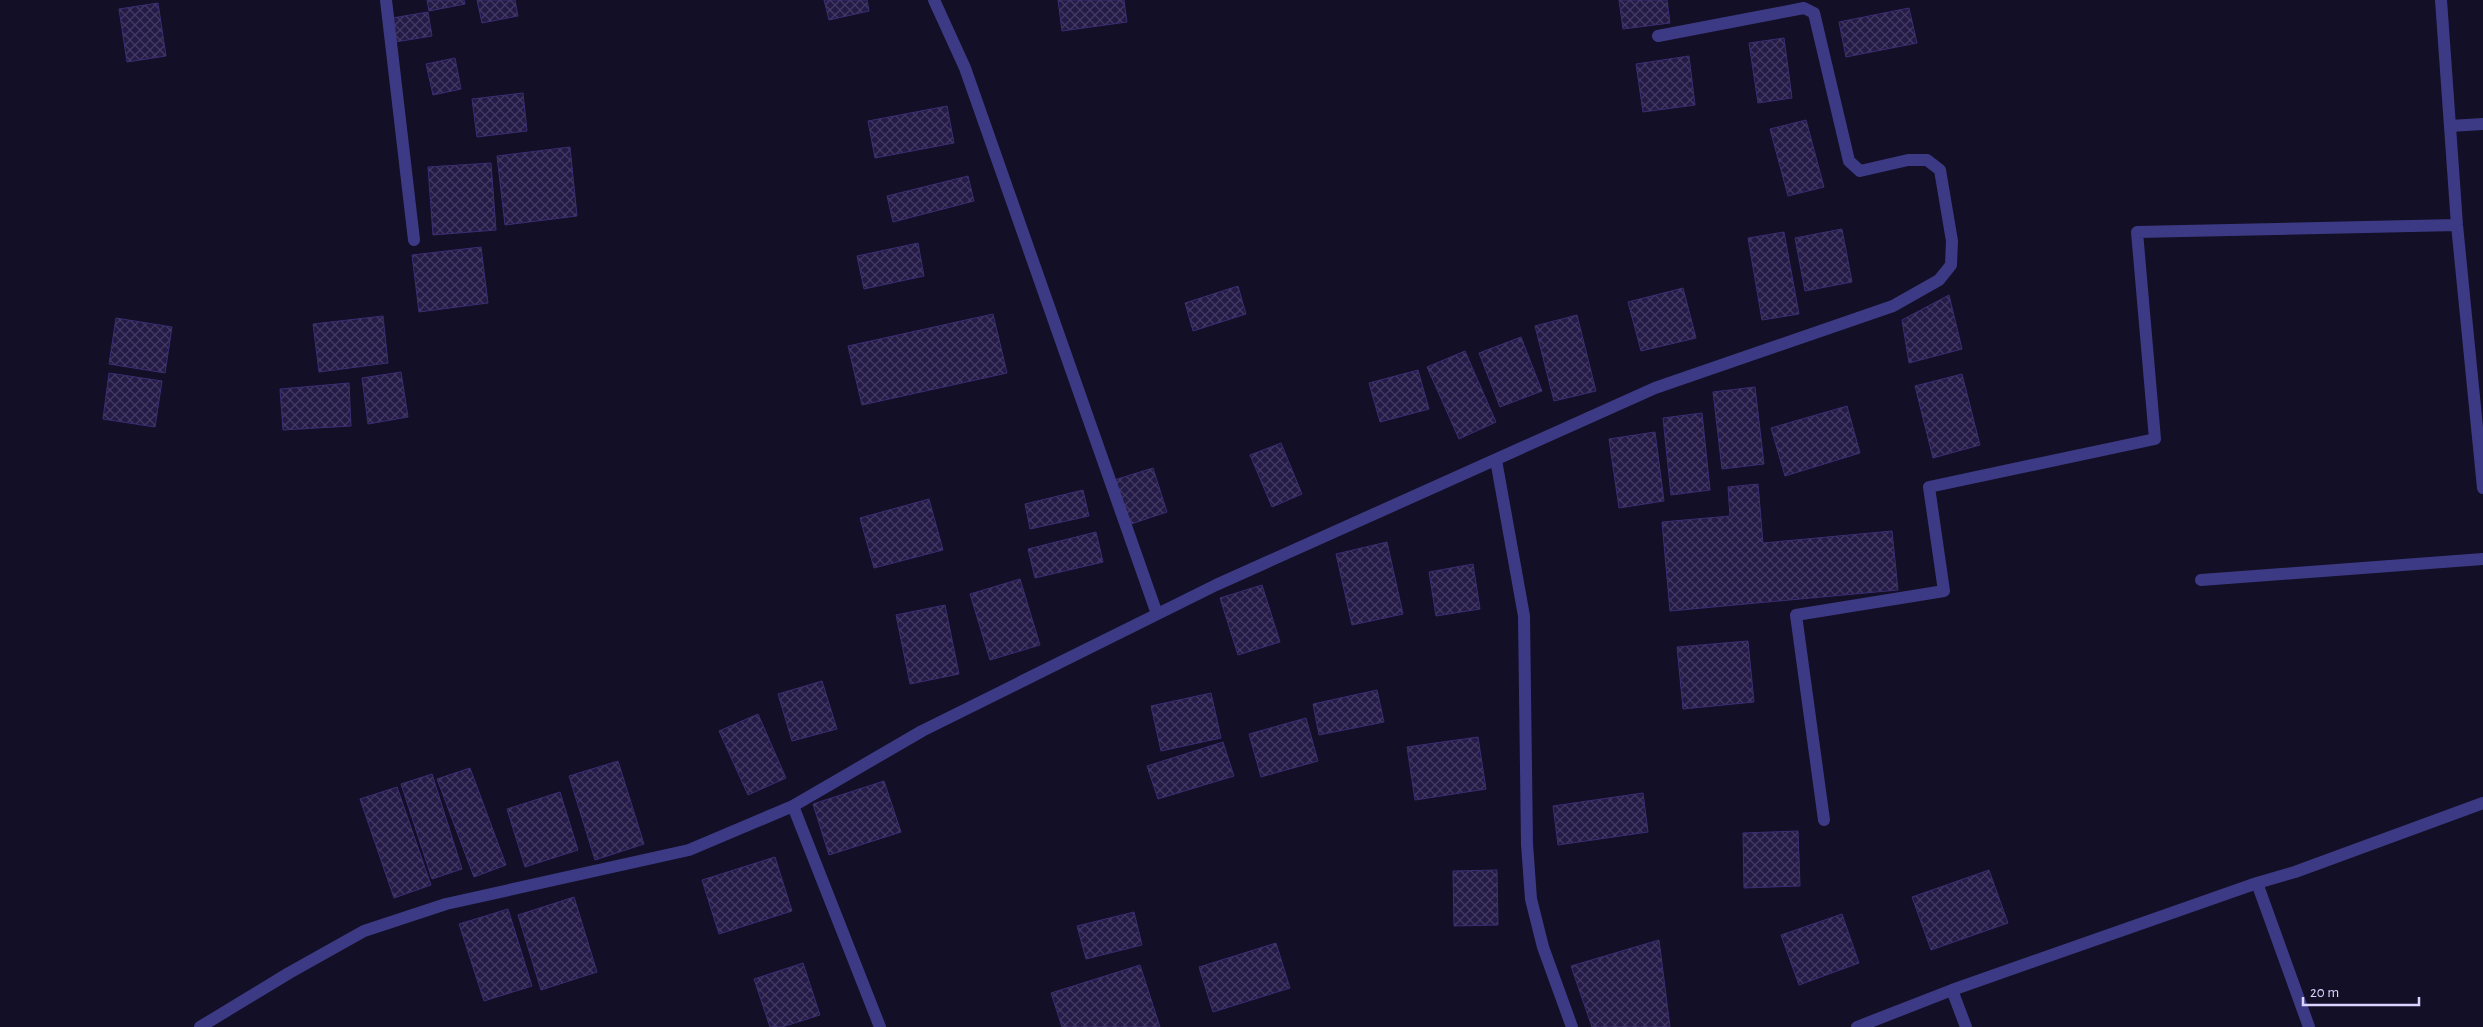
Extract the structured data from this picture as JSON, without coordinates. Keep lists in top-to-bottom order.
{
  "scale_bar": "20 m"
}
